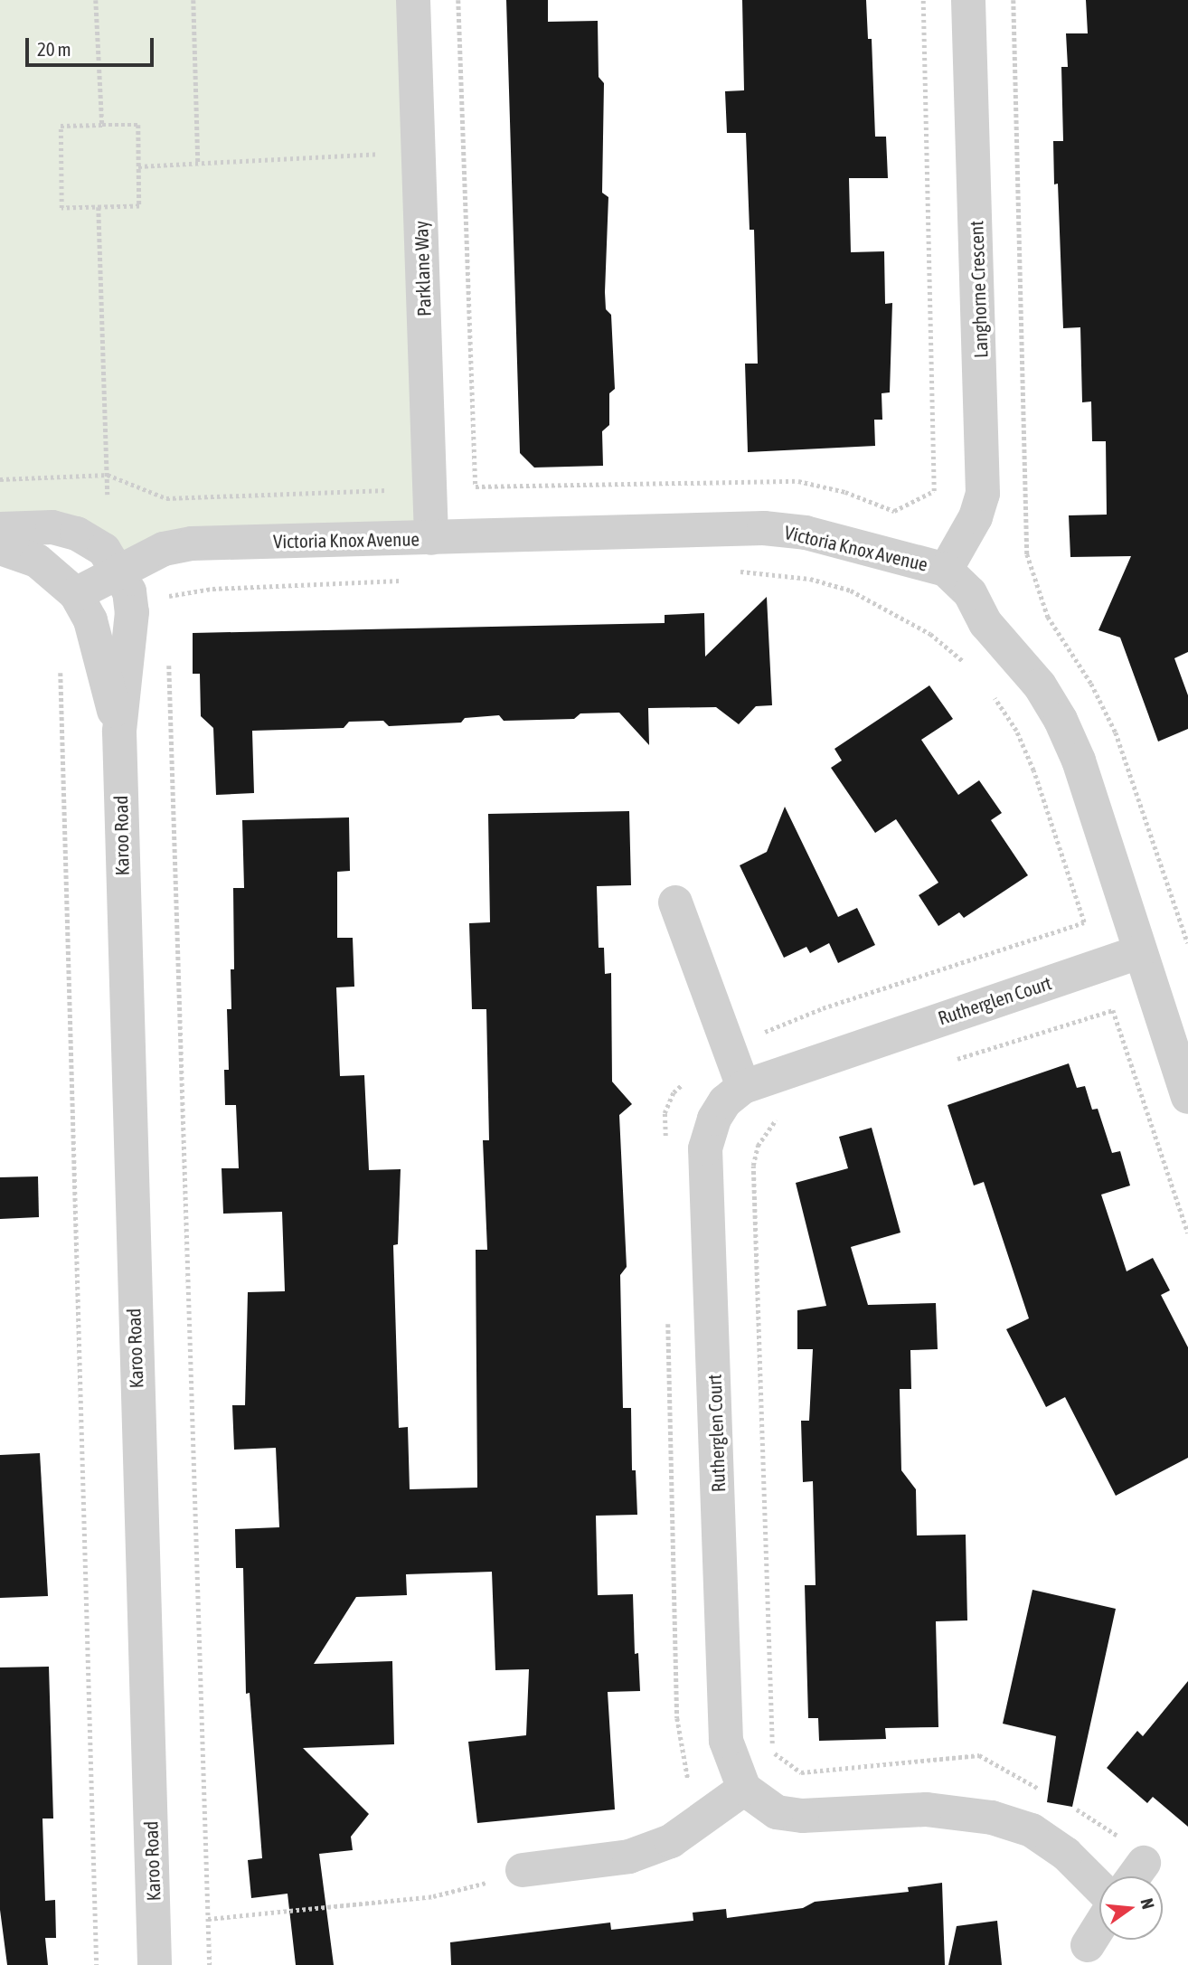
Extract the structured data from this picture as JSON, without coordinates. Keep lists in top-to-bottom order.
{
  "streets": {
    "street": [
      "Parklane Way",
      "Langhorne Crescent",
      "Victoria Knox Avenue",
      "Karoo Road",
      "Rutherglen Court"
    ]
  },
  "crossings": [
    ["Parklane Way", "Victoria Knox Avenue"],
    ["Langhorne Crescent", "Victoria Knox Avenue"],
    ["Victoria Knox Avenue", "Karoo Road"],
    ["Victoria Knox Avenue", "Rutherglen Court"]
  ],
  "scale_bar": "20 m",
  "north": "right"
}
